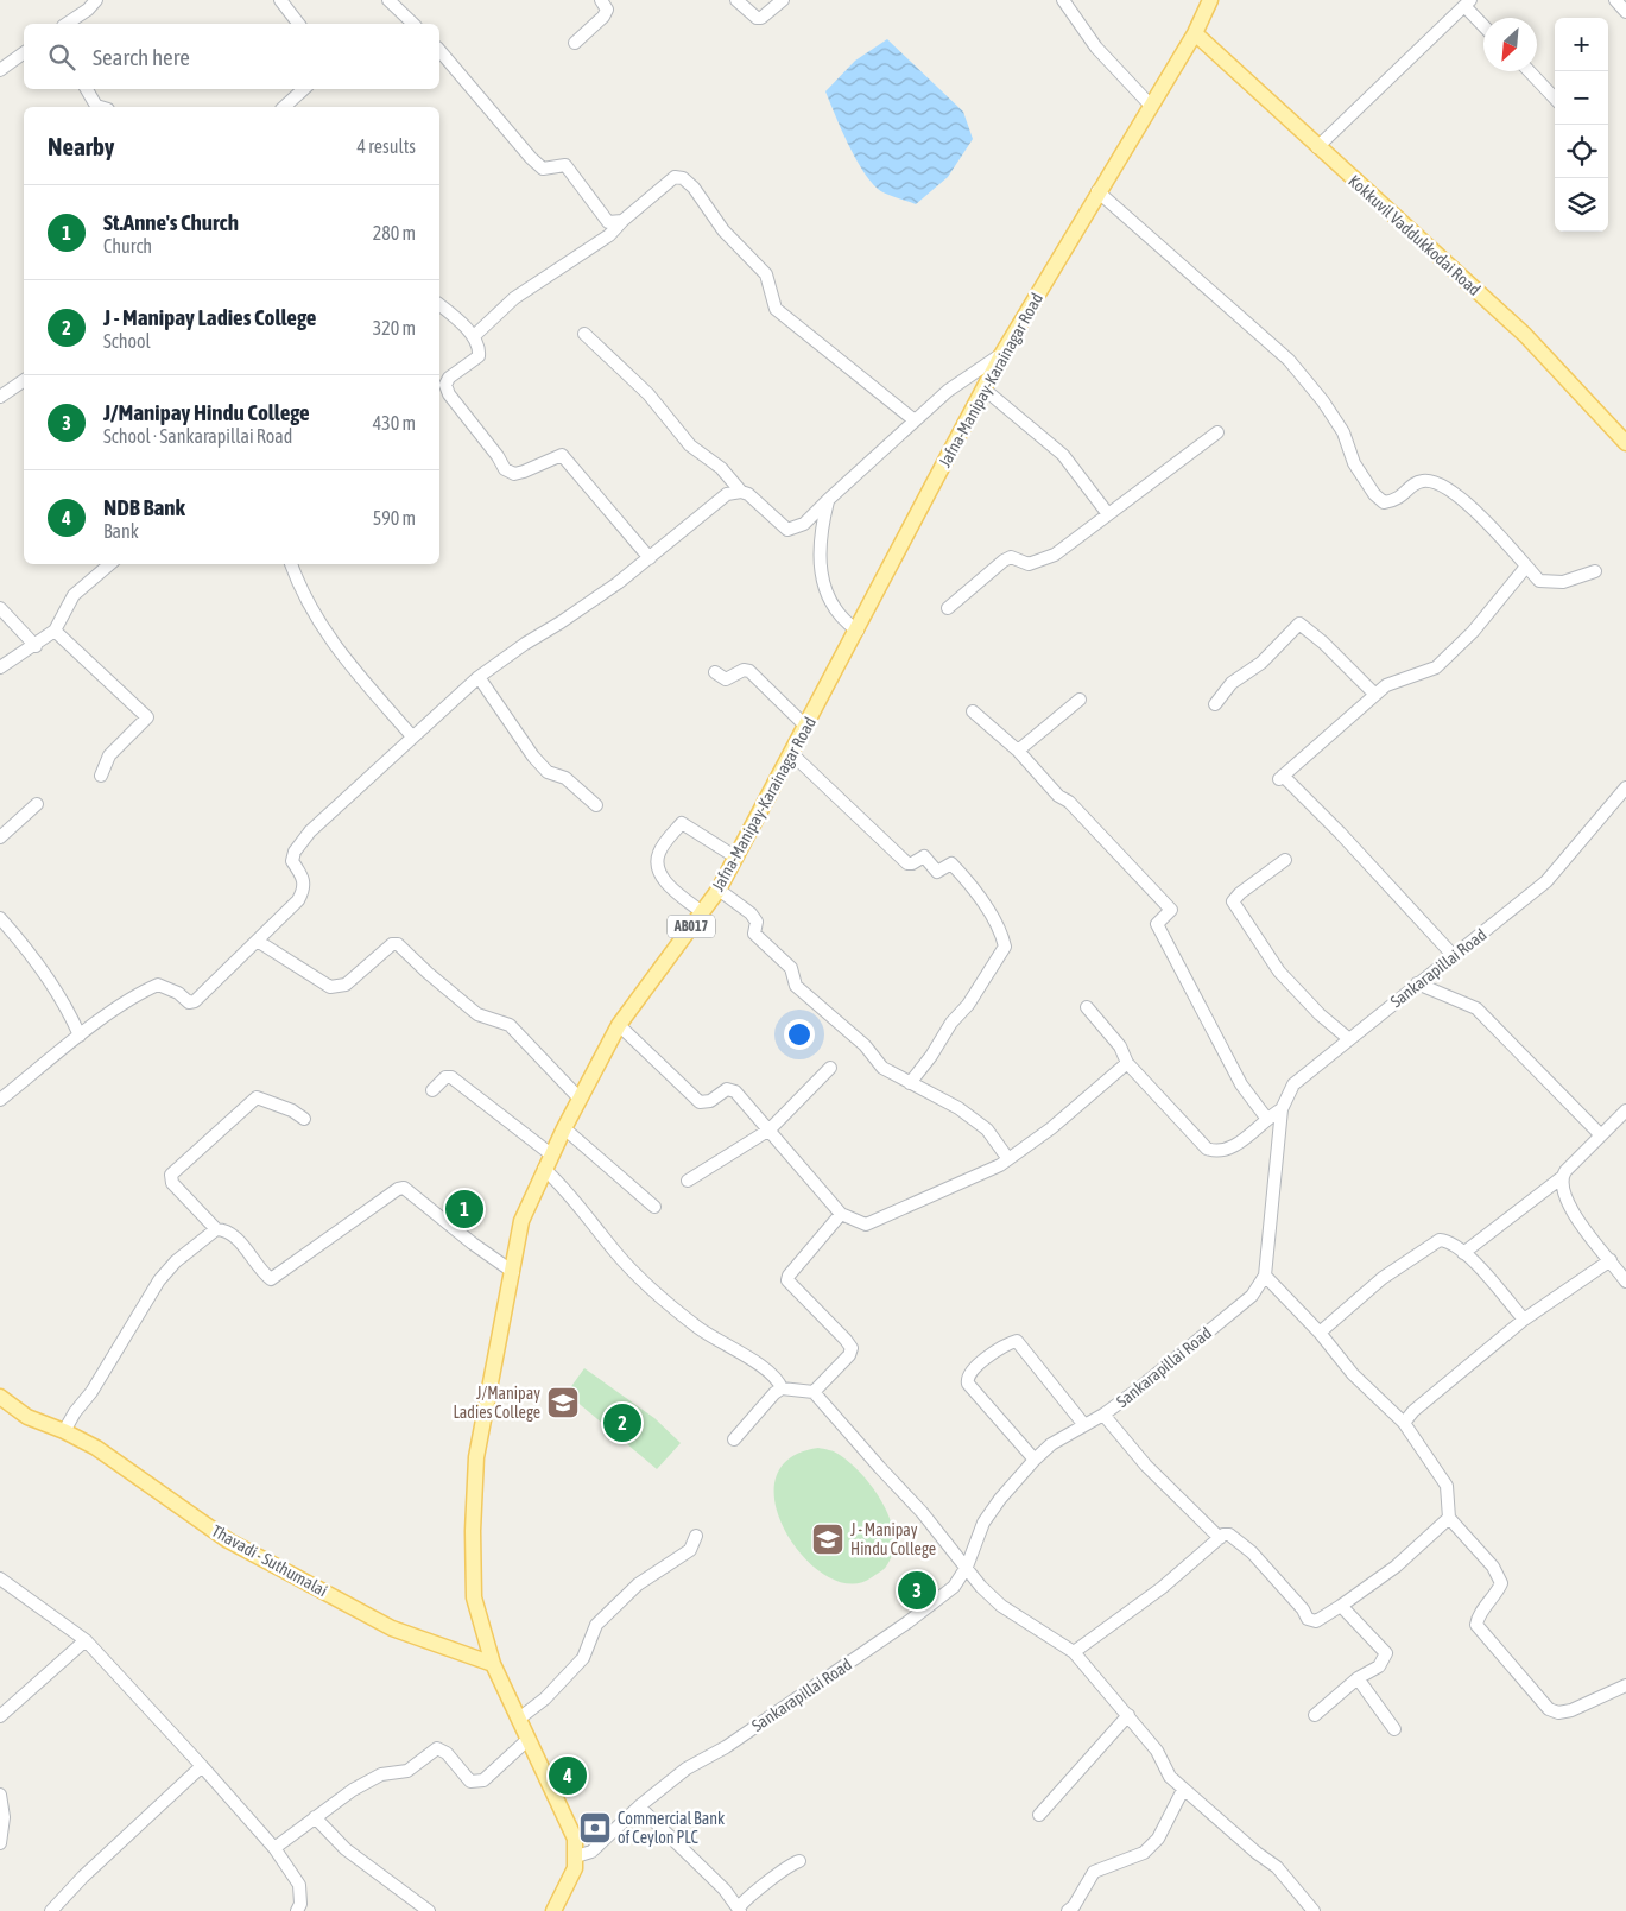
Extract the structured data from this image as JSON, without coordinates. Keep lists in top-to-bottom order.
{
  "streets": {
    "main road": [
      "Kokkuvil Vaddukkodai Road",
      "Jafna-Manipay-Karainagar Road",
      "AB017",
      "Thavadi - Suthumalai"
    ],
    "street": ["Sankarapillai Road"]
  },
  "crossings": [
    ["Kokkuvil Vaddukkodai Road", "Jafna-Manipay-Karainagar Road"],
    ["Jafna-Manipay-Karainagar Road", "Sankarapillai Road"],
    ["Jafna-Manipay-Karainagar Road", "Thavadi - Suthumalai"]
  ],
  "places": {
    "school or university": ["J/Manipay Ladies College", "J - Manipay Hindu College"],
    "bank": ["Commercial Bank of Ceylon PLC"]
  },
  "north": "bottom left",
  "page": {
    "map_buttons": ["+", "−"],
    "search": "Search here",
    "heading": ["Nearby", "4 results"],
    "list": [
      {
        "mark": "1",
        "name": "St.Anne's Church",
        "note": "Church",
        "value": "280 m"
      },
      {
        "mark": "2",
        "name": "J - Manipay Ladies College",
        "note": "School",
        "value": "320 m"
      },
      {
        "mark": "3",
        "name": "J/Manipay Hindu College",
        "note": "School · Sankarapillai Road",
        "value": "430 m"
      },
      {
        "mark": "4",
        "name": "NDB Bank",
        "note": "Bank",
        "value": "590 m"
      }
    ],
    "pins": [
      "1",
      "2",
      "3",
      "4"
    ]
  }
}
